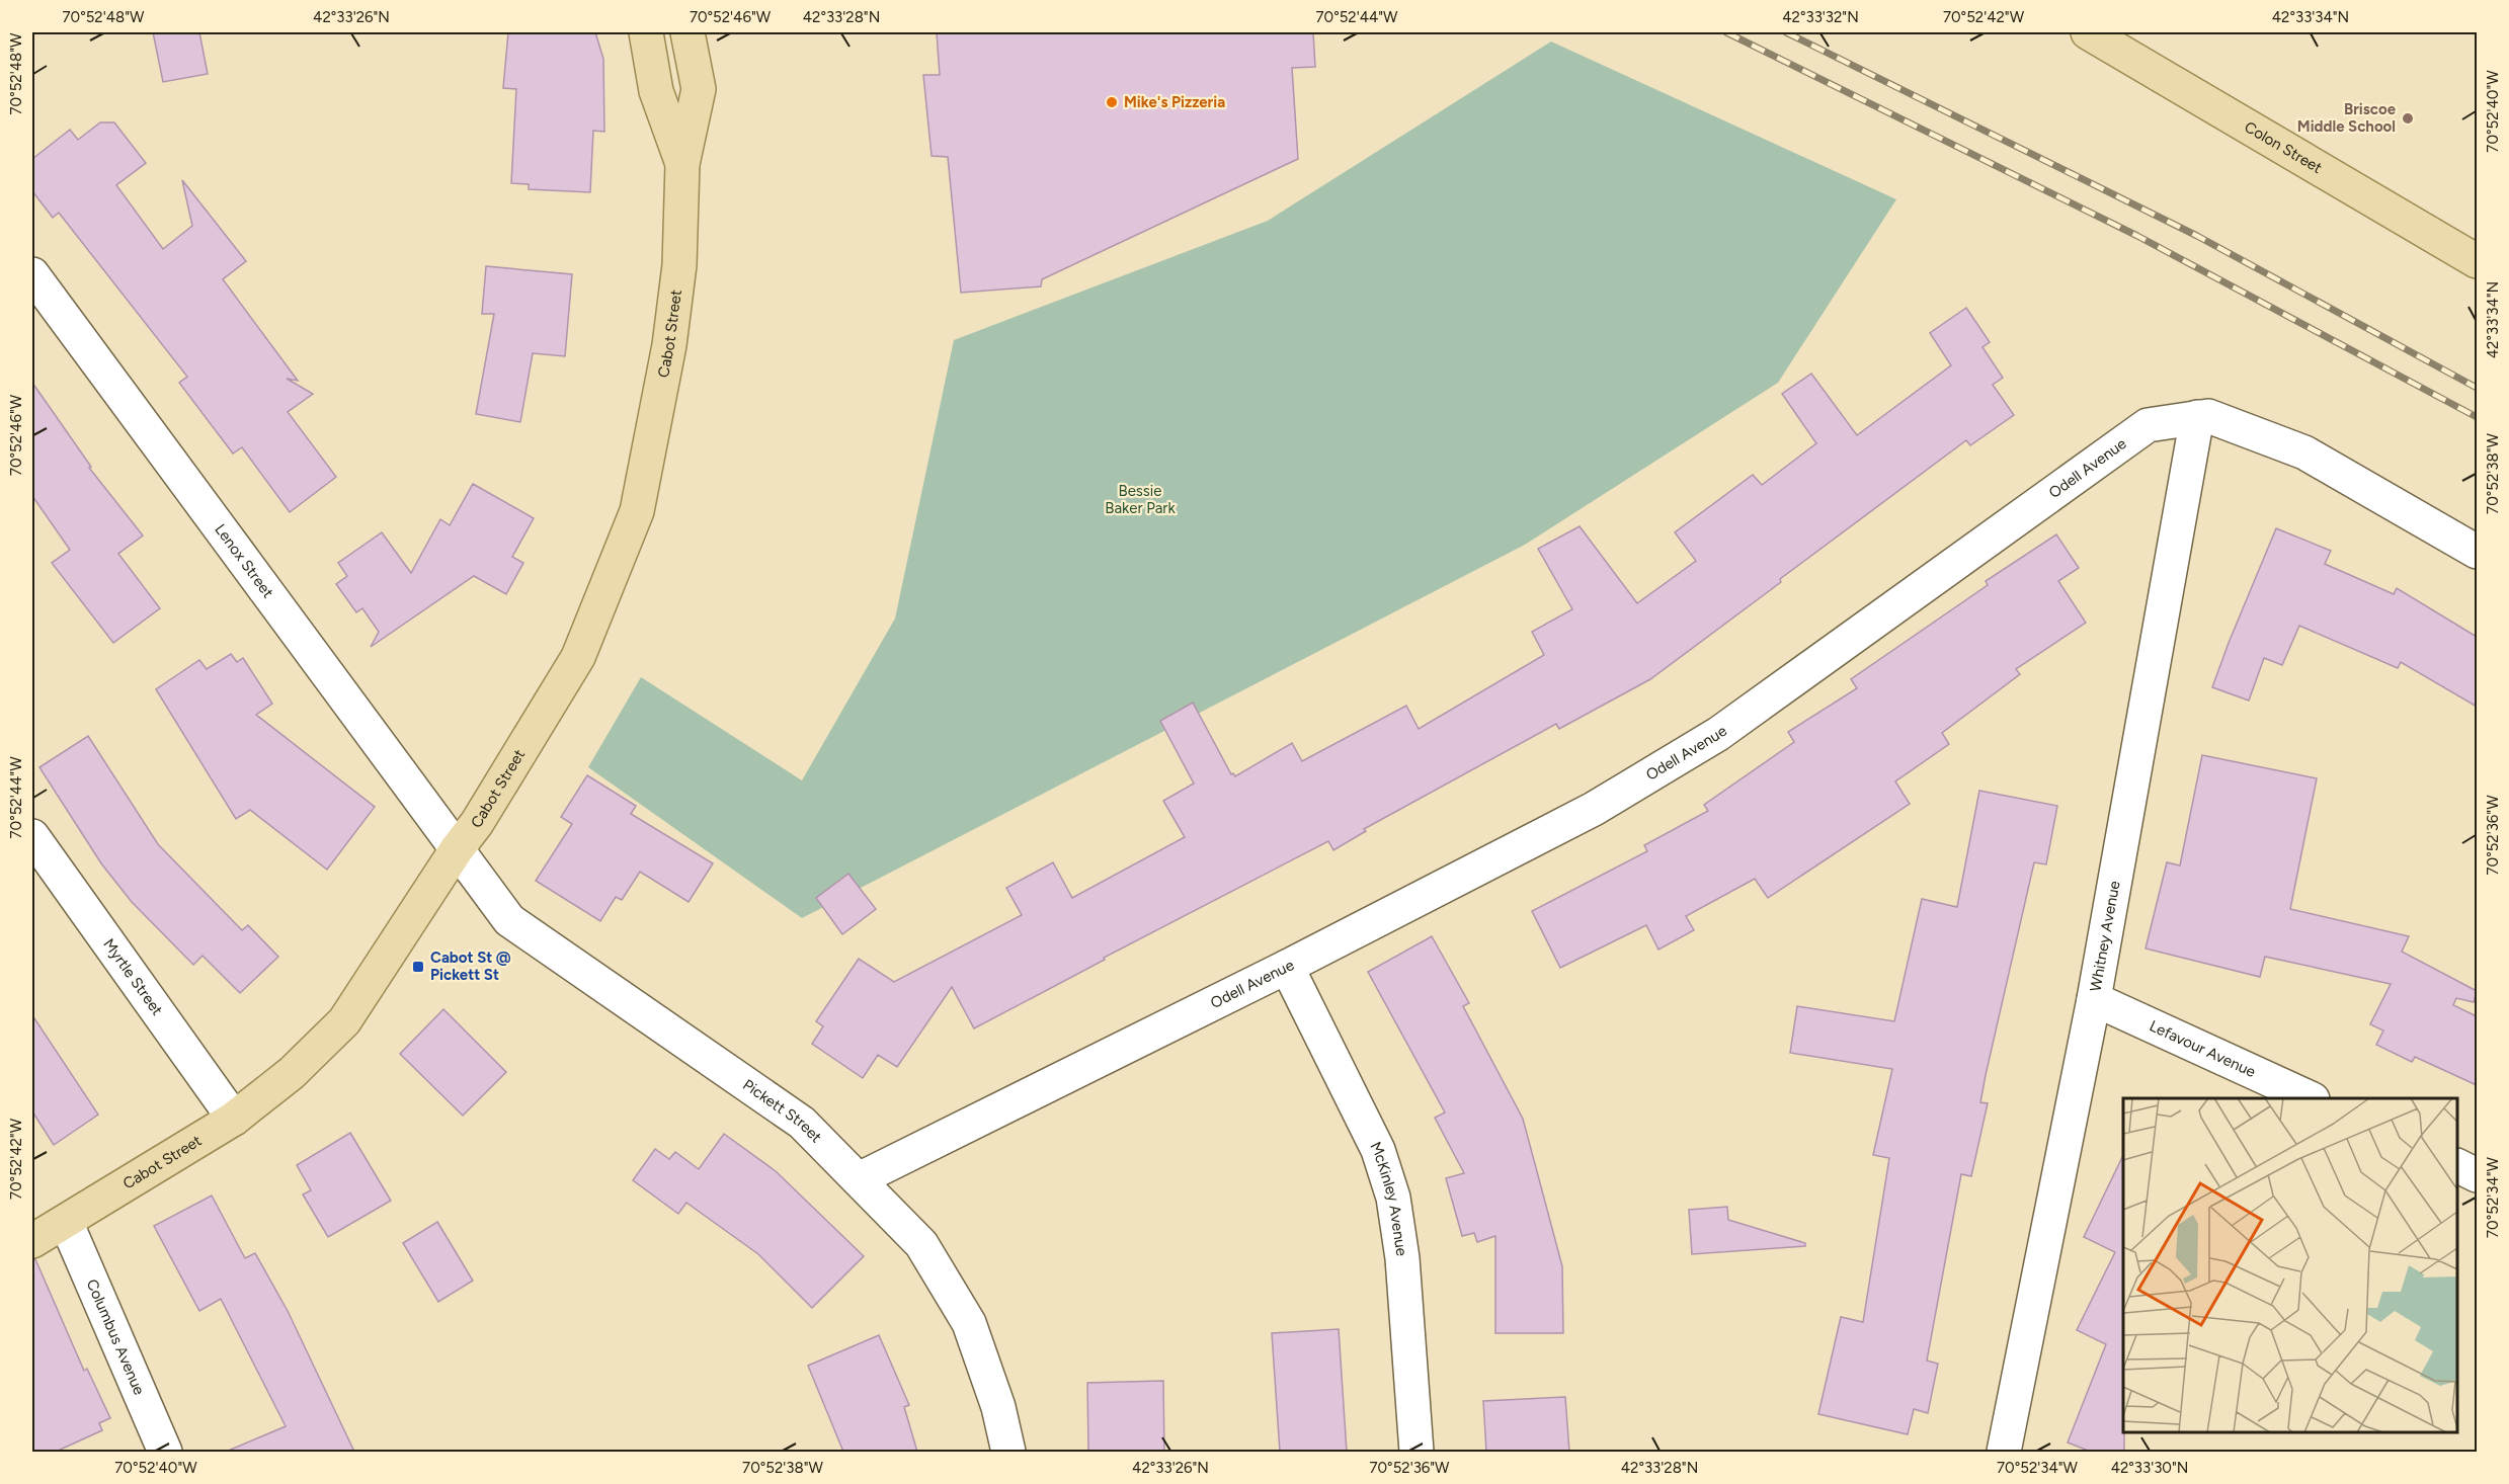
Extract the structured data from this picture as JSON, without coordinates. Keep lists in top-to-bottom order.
{
  "streets": {
    "main road": ["Colon Street", "Cabot Street"],
    "street": [
      "Odell Avenue",
      "Lenox Street",
      "Whitney Avenue",
      "Myrtle Street",
      "Lefavour Avenue",
      "Pickett Street",
      "McKinley Avenue",
      "Columbus Avenue"
    ]
  },
  "crossings": [
    ["Cabot Street", "Lenox Street"],
    ["Cabot Street", "Myrtle Street"],
    ["Cabot Street", "Pickett Street"],
    ["Cabot Street", "Columbus Avenue"],
    ["Odell Avenue", "Whitney Avenue"],
    ["Odell Avenue", "Pickett Street"],
    ["Odell Avenue", "McKinley Avenue"],
    ["Lenox Street", "Pickett Street"],
    ["Whitney Avenue", "Lefavour Avenue"]
  ],
  "parks": ["Bessie Baker Park"],
  "places": {
    "other": ["Mike's Pizzeria", "Briscoe Middle School"],
    "transit": ["Cabot St @ Pickett St"]
  },
  "coordinates": [
    "70°52'48\"W",
    "42°33'26\"N",
    "70°52'46\"W",
    "42°33'28\"N",
    "70°52'44\"W",
    "42°33'32\"N",
    "70°52'42\"W",
    "42°33'34\"N",
    "70°52'40\"W",
    "70°52'38\"W",
    "70°52'36\"W",
    "70°52'34\"W",
    "42°33'30\"N"
  ]
}
